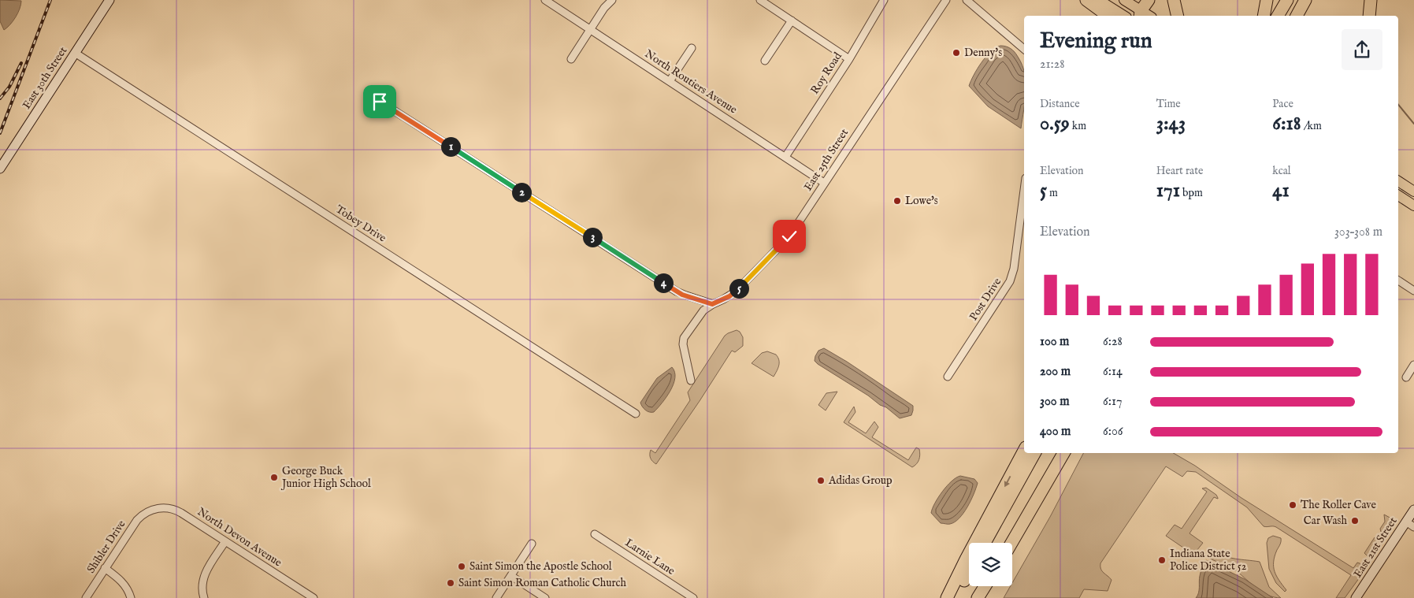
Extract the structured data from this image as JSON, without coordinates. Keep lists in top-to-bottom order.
{
  "streets": {
    "main road": ["East 30th Street", "East 21st Street"],
    "street": [
      "Roy Road",
      "North Routiers Avenue",
      "East 25th Street",
      "Tobey Drive",
      "Post Drive",
      "North Devon Avenue",
      "Shibler Drive",
      "Larnie Lane"
    ]
  },
  "crossings": [
    ["Roy Road", "North Routiers Avenue"],
    ["East 30th Street", "Tobey Drive"],
    ["North Routiers Avenue", "East 25th Street"],
    ["North Devon Avenue", "Shibler Drive"]
  ],
  "places": [
    "Denny's",
    "Lowe's",
    "George Buck Junior High School",
    "Adidas Group",
    "The Roller Cave",
    "Car Wash",
    "Indiana State Police District 52",
    "Saint Simon the Apostle School",
    "Saint Simon Roman Catholic Church"
  ],
  "page": {
    "heading": ["Evening run", "21:28"],
    "stats": [
      ["Distance", "0.59 km"],
      ["Time", "3:43"],
      ["Pace", "6:18 /km"],
      ["Elevation", "5 m"],
      ["Heart rate", "171 bpm"],
      ["kcal", "41"]
    ],
    "pins": [
      "1",
      "2",
      "3",
      "4",
      "5"
    ],
    "chart": ["Elevation", "303–308 m"],
    "list": [
      {
        "name": "100 m",
        "note": "6:28"
      },
      {
        "name": "200 m",
        "note": "6:14"
      },
      {
        "name": "300 m",
        "note": "6:17"
      },
      {
        "name": "400 m",
        "note": "6:06"
      }
    ]
  }
}
